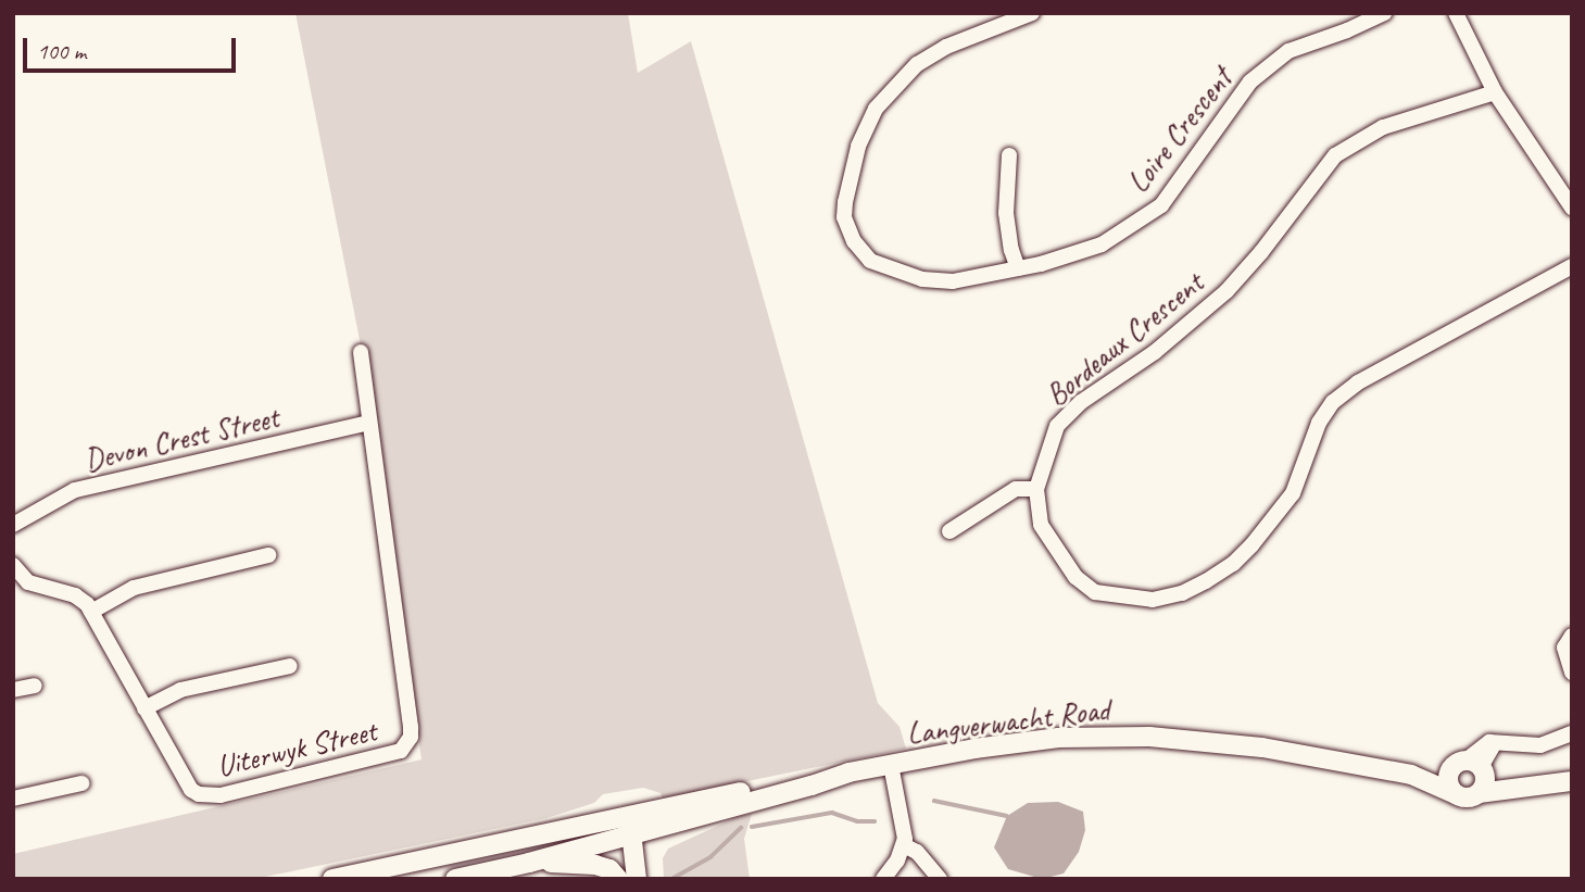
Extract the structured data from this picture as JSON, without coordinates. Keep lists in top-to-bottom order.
{
  "streets": {
    "street": [
      "Loire Crescent",
      "Bordeaux Crescent",
      "Devon Crest Street",
      "Langverwacht Road",
      "Uiterwyk Street"
    ]
  },
  "crossings": [
    ["Devon Crest Street", "Uiterwyk Street"]
  ],
  "scale_bar": "100 m"
}
